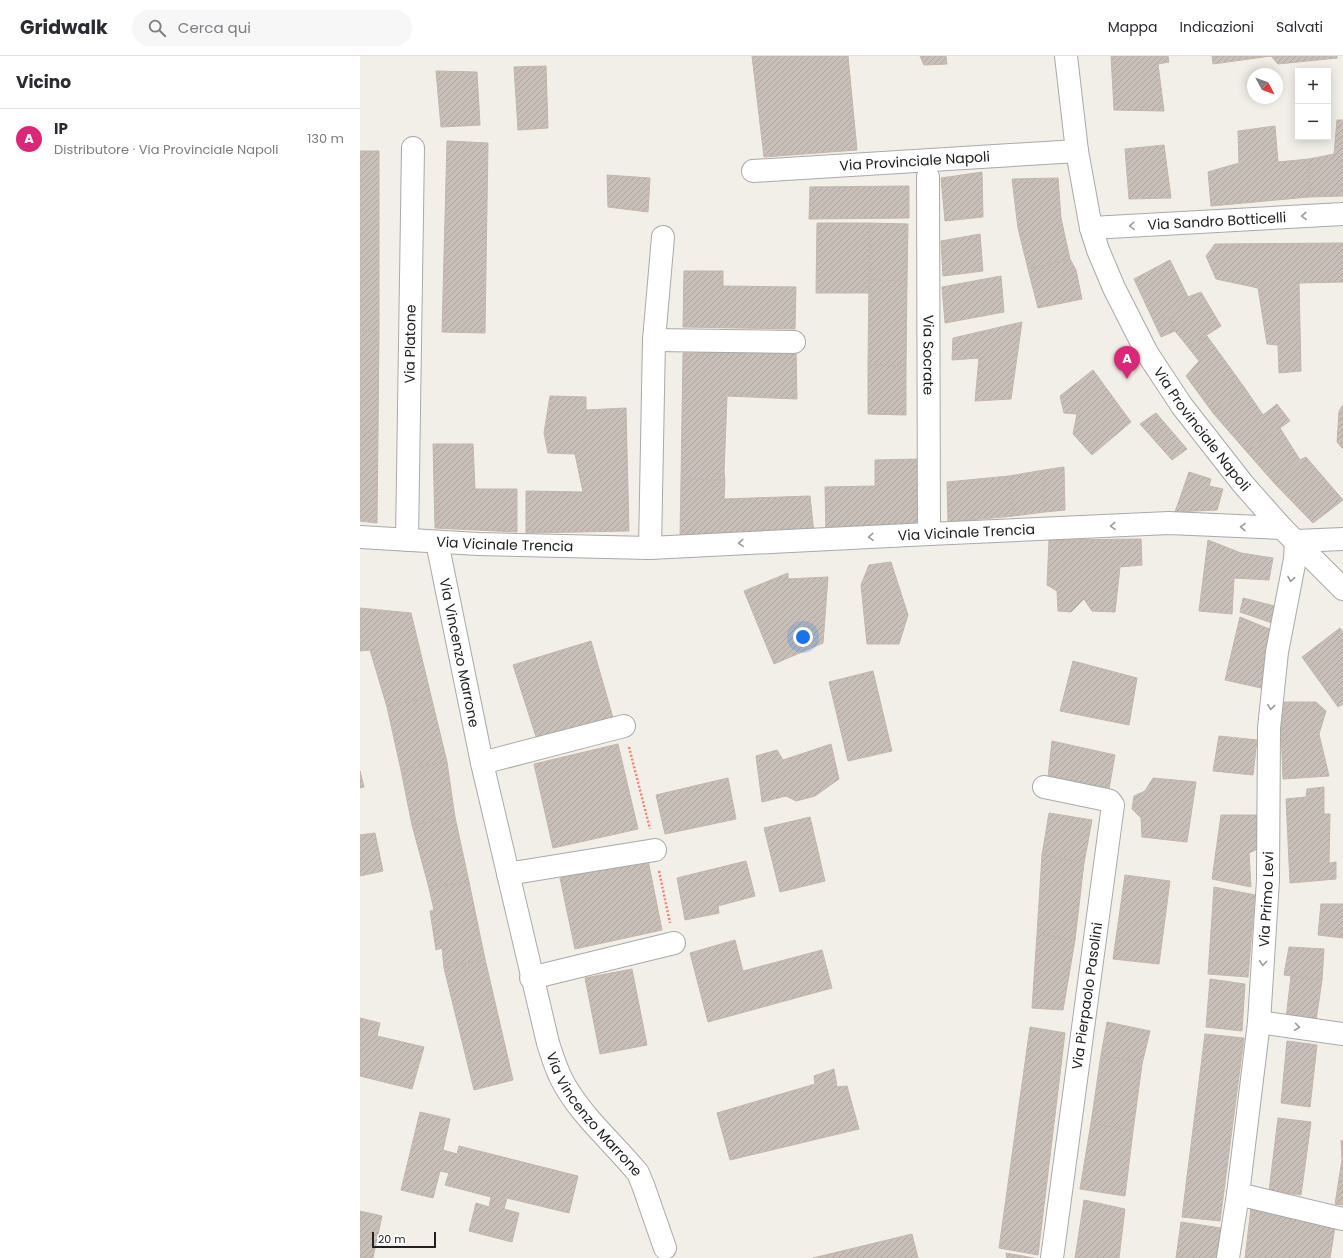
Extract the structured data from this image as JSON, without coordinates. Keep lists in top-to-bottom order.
{
  "streets": {
    "street": [
      "Via Provinciale Napoli",
      "Via Sandro Botticelli",
      "Via Platone",
      "Via Socrate",
      "Via Vicinale Trencia",
      "Via Vincenzo Marrone",
      "Via Primo Levi",
      "Via Pierpaolo Pasolini"
    ]
  },
  "crossings": [
    ["Via Provinciale Napoli", "Via Sandro Botticelli"],
    ["Via Provinciale Napoli", "Via Vicinale Trencia"],
    ["Via Provinciale Napoli", "Via Primo Levi"],
    ["Via Platone", "Via Vicinale Trencia"],
    ["Via Socrate", "Via Vicinale Trencia"],
    ["Via Vicinale Trencia", "Via Vincenzo Marrone"],
    ["Via Vicinale Trencia", "Via Primo Levi"]
  ],
  "one_way": ["Via Sandro Botticelli", "Via Vicinale Trencia", "Via Primo Levi"],
  "scale_bar": "20 m",
  "north": "bottom right",
  "page": {
    "header": "Gridwalk",
    "search": "Cerca qui",
    "nav": ["Mappa", "Indicazioni", "Salvati"],
    "heading": "Vicino",
    "map_buttons": ["+", "−"],
    "list": [
      {
        "mark": "A",
        "name": "IP",
        "note": "Distributore · Via Provinciale Napoli",
        "value": "130 m"
      }
    ],
    "pins": "A",
    "scale": "20 m"
  }
}
